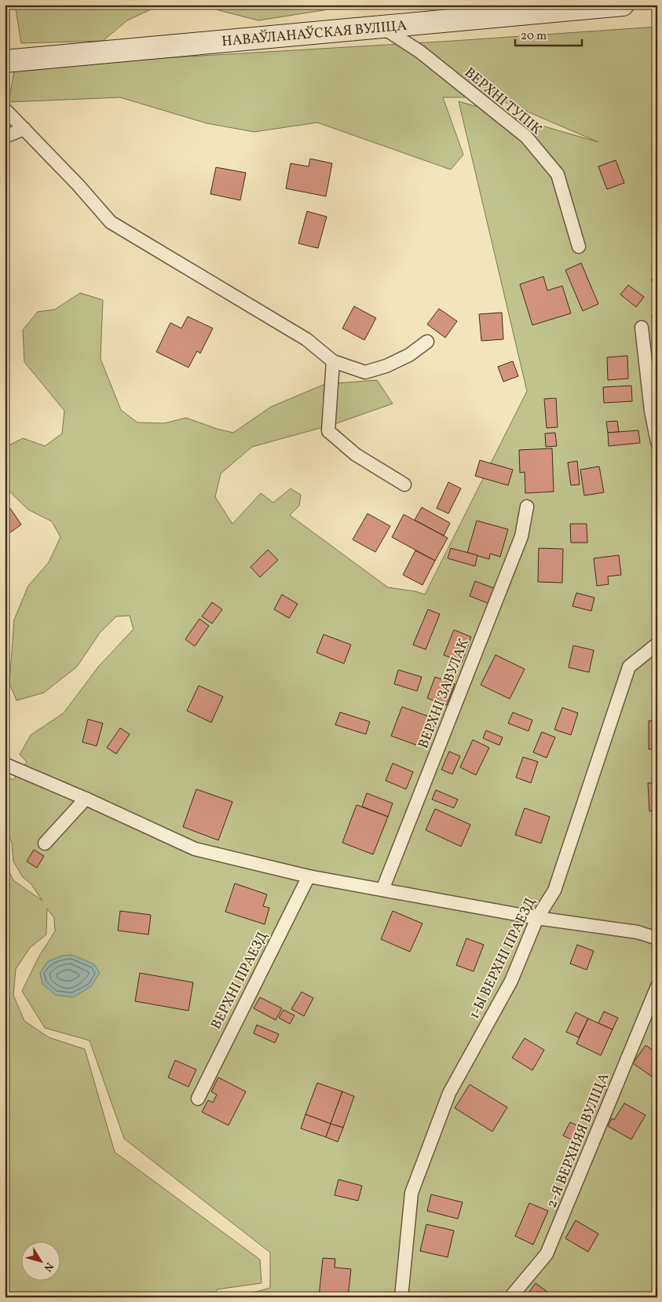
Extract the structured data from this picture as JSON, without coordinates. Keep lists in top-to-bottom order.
{
  "streets": {
    "street": ["НАВАЎЛАНАЎСКАЯ ВУЛІЦА"],
    "lane": [
      "ВЕРХНІ ТУПІК",
      "ВЕРХНІ ЗАВУЛАК",
      "1-Ы ВЕРХНІ ПРАЕЗД",
      "ВЕРХНІ ПРАЕЗД",
      "2-Я ВЕРХНЯЯ ВУЛІЦА"
    ]
  },
  "crossings": [
    ["НАВАЎЛАНАЎСКАЯ ВУЛІЦА", "ВЕРХНІ ТУПІК"]
  ],
  "scale_bar": "20 m",
  "north": "bottom right"
}
